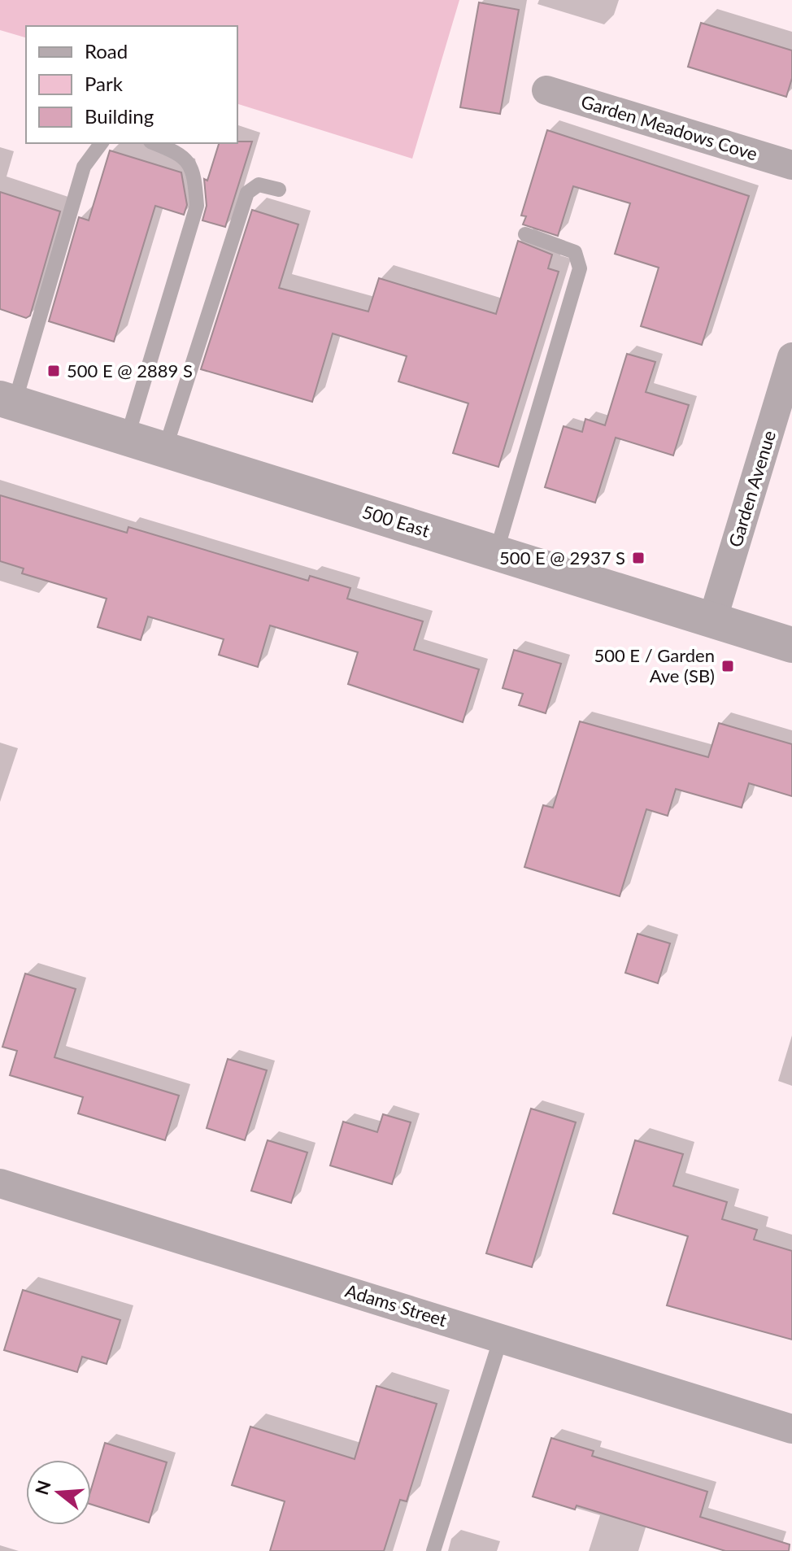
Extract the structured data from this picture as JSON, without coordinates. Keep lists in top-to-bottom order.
{
  "streets": {
    "street": [
      "Garden Meadows Cove",
      "Garden Avenue",
      "500 East",
      "Adams Street"
    ]
  },
  "crossings": [
    ["Garden Avenue", "500 East"]
  ],
  "places": {
    "transit": ["500 E @ 2889 S", "500 E @ 2937 S", "500 E / Garden Ave (SB)"]
  },
  "legend": ["Road", "Park", "Building"],
  "north": "left"
}
